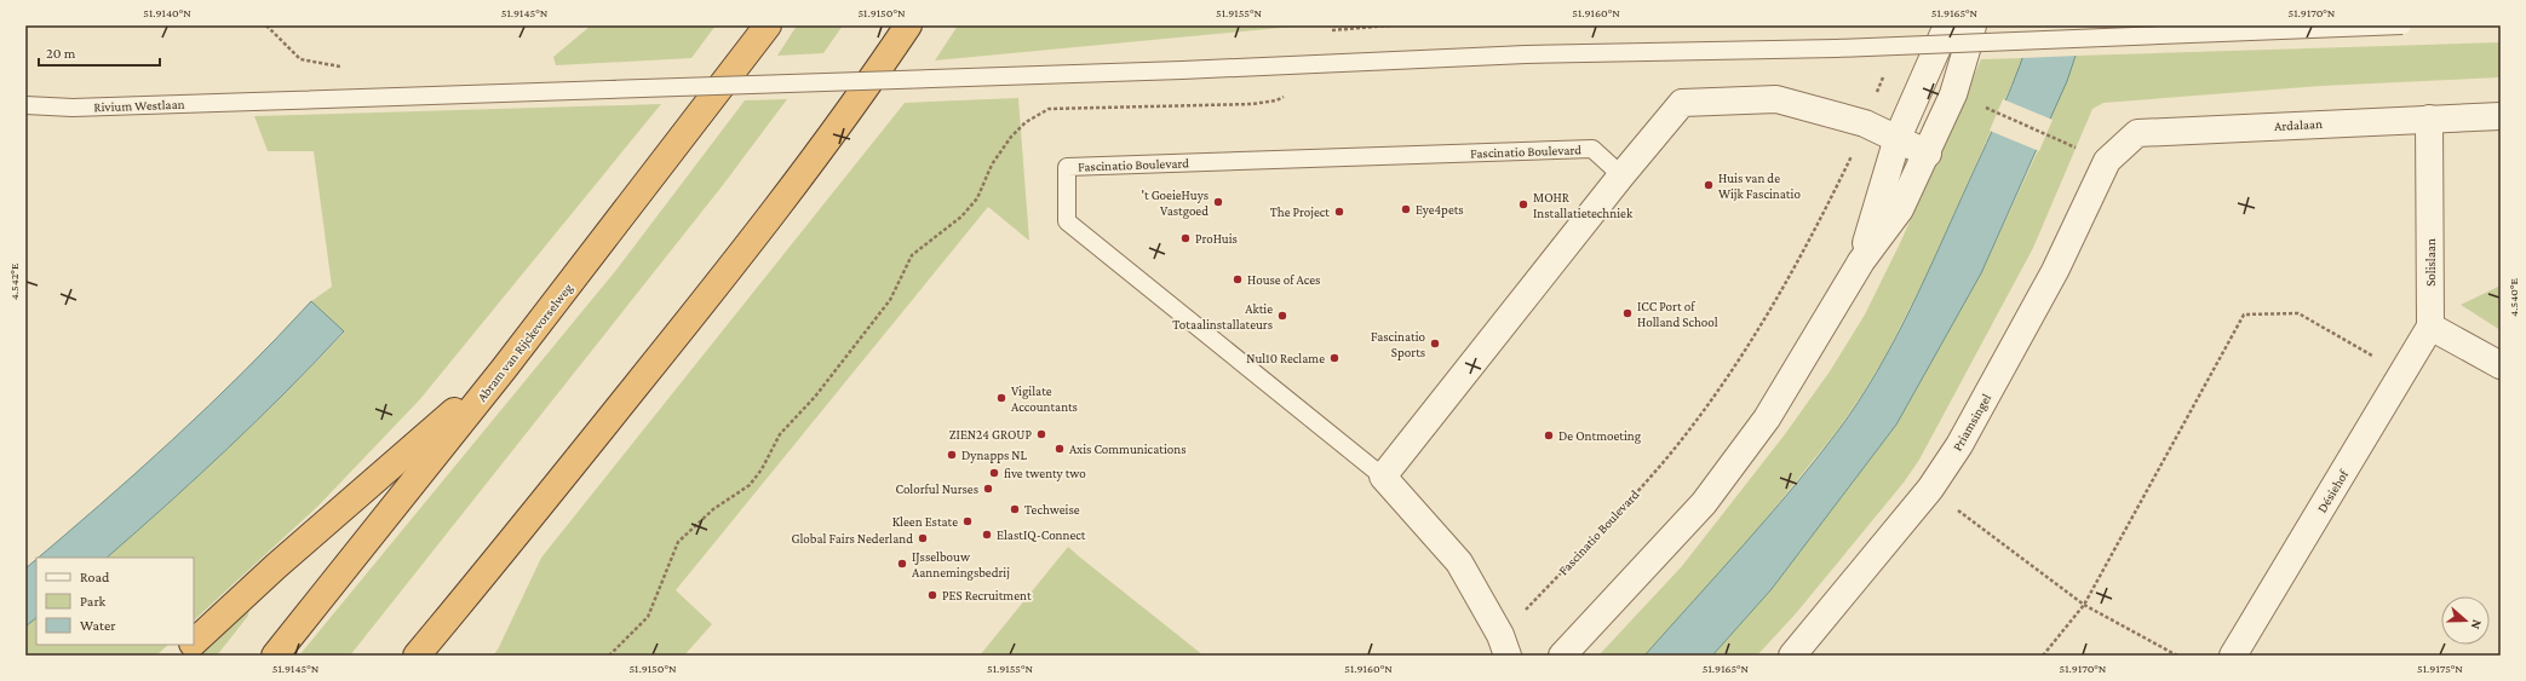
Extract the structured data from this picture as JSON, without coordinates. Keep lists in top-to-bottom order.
{
  "streets": {
    "highway": ["Abram van Rijckevorselweg"],
    "street": [
      "Ardalaan",
      "Fascinatio Boulevard",
      "Solislaan",
      "Priamsingel",
      "Désiehof"
    ],
    "lane": ["Rivium Westlaan"]
  },
  "crossings": [
    ["Ardalaan", "Solislaan"],
    ["Ardalaan", "Priamsingel"],
    ["Solislaan", "Désiehof"]
  ],
  "places": [
    "Huis van de Wijk Fascinatio",
    "'t GoeieHuys Vastgoed",
    "MOHR Installatietechniek",
    "Eye4pets",
    "The Project",
    "ProHuis",
    "House of Aces",
    "ICC Port of Holland School",
    "Aktie Totaalinstallateurs",
    "Fascinatio Sports",
    "Nul10 Reclame",
    "Vigilate Accountants",
    "ZIEN24 GROUP",
    "De Ontmoeting",
    "Axis Communications",
    "Dynapps NL",
    "five twenty two",
    "Colorful Nurses",
    "Techweise",
    "Kleen Estate",
    "ElastIQ-Connect",
    "Global Fairs Nederland",
    "IJsselbouw Aannemingsbedrij",
    "PES Recruitment"
  ],
  "legend": ["Road", "Park", "Water"],
  "scale_bar": "20 m",
  "north": "right",
  "coordinates": [
    "51.9140°N",
    "51.9145°N",
    "51.9150°N",
    "51.9155°N",
    "51.9160°N",
    "51.9165°N",
    "51.9170°N",
    "4.542°E",
    "4.540°E",
    "51.9175°N"
  ]
}
